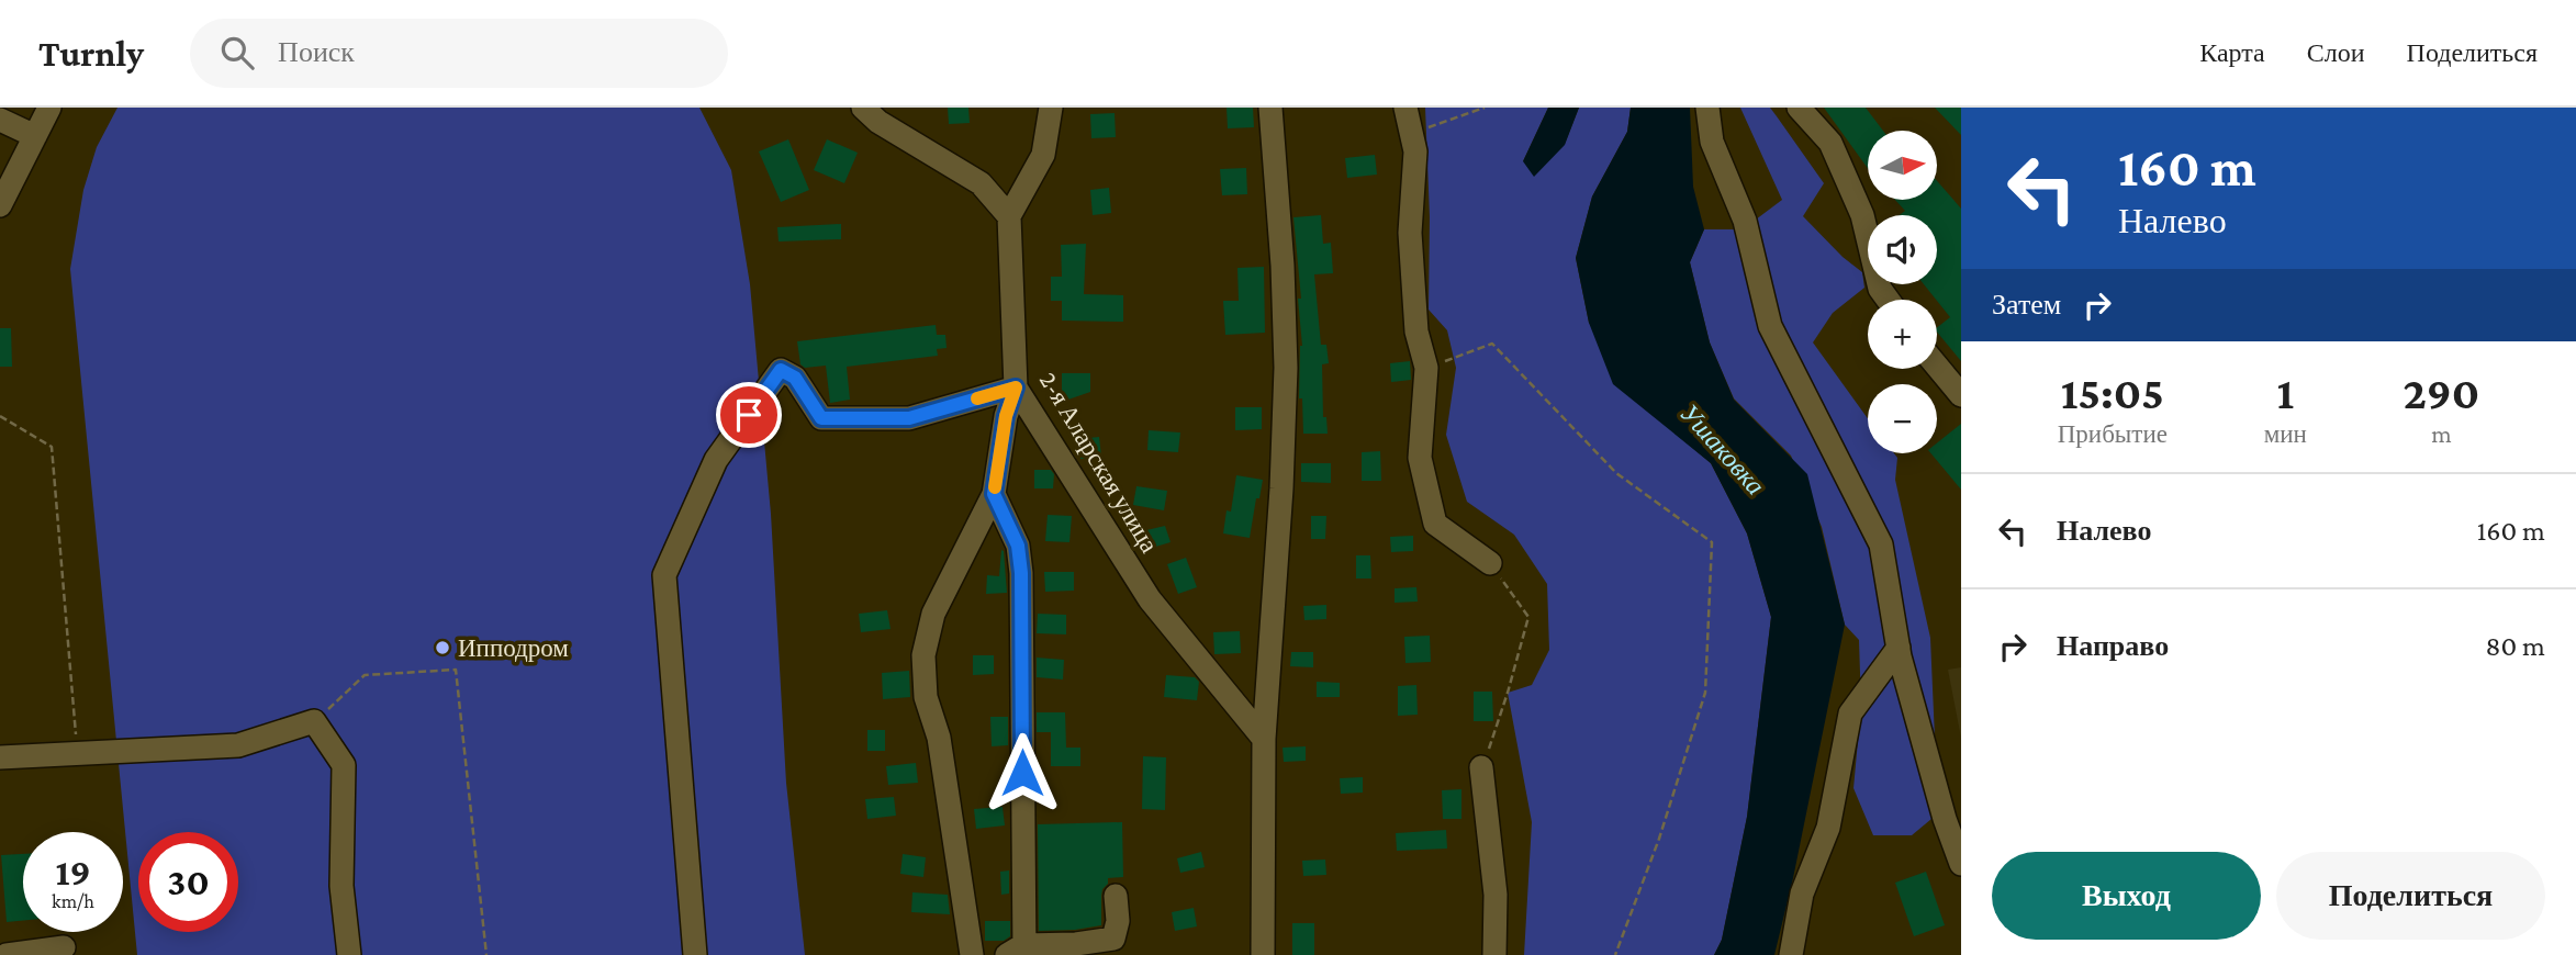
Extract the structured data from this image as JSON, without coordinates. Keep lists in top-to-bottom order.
{
  "streets": {
    "street": ["2-я Аларская улица"]
  },
  "water": ["Ушаковка"],
  "places": ["Ипподром"],
  "north": "right",
  "page": {
    "header": "Turnly",
    "search": "Поиск",
    "nav": ["Карта", "Слои", "Поделиться"],
    "turn": ["160 m", "Налево"],
    "map_buttons": ["+", "−"],
    "then": "Затем",
    "eta": [
      "15:05",
      "Прибытие",
      "1",
      "мин",
      "290",
      "m"
    ],
    "list": [
      {
        "name": "Налево",
        "value": "160 m"
      },
      {
        "name": "Направо",
        "value": "80 m"
      }
    ],
    "speed": "19 km/h",
    "limit": "30",
    "buttons": ["Выход", "Поделиться"]
  }
}
